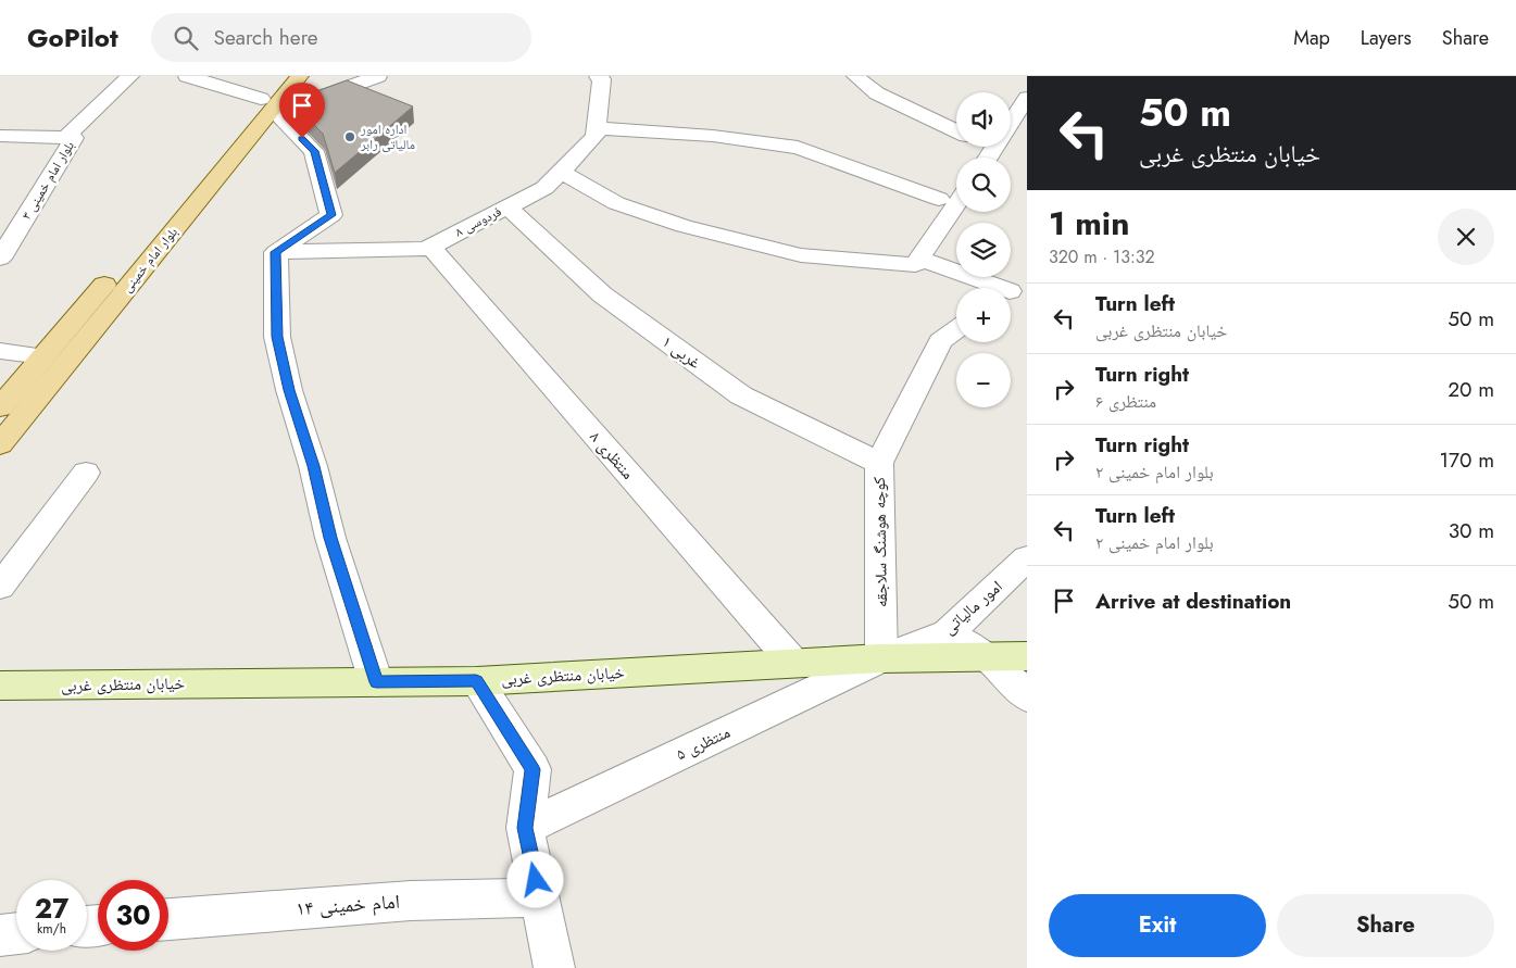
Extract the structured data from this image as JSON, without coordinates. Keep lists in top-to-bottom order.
{
  "streets": {
    "main road": ["بلوار امام خمینی", "خیابان منتظری غربی"],
    "street": [
      "بلوار امام خمینی ۳",
      "فردوسی ۸",
      "غربی ۱",
      "منتظری ۸",
      "کوچه هوشنگ سلاجقه",
      "امور مالیاتی",
      "منتظری ۵",
      "امام خمینی ۱۴"
    ]
  },
  "crossings": [
    ["فردوسی ۸", "غربی ۱"],
    ["فردوسی ۸", "منتظری ۸"],
    ["غربی ۱", "کوچه هوشنگ سلاجقه"],
    ["منتظری ۸", "خیابان منتظری غربی"],
    ["کوچه هوشنگ سلاجقه", "امور مالیاتی"],
    ["کوچه هوشنگ سلاجقه", "خیابان منتظری غربی"],
    ["کوچه هوشنگ سلاجقه", "منتظری ۵"],
    ["امور مالیاتی", "خیابان منتظری غربی"],
    ["امور مالیاتی", "منتظری ۵"],
    ["خیابان منتظری غربی", "منتظری ۵"]
  ],
  "places": ["اداره امور مالیاتی رابر"],
  "page": {
    "header": "GoPilot",
    "search": "Search here",
    "nav": ["Map", "Layers", "Share"],
    "turn": ["50 m", "خیابان منتظری غربی"],
    "map_buttons": ["+", "−"],
    "heading": ["1 min", "320 m · 13:32"],
    "list": [
      {
        "name": "Turn left",
        "note": "خیابان منتظری غربی",
        "value": "50 m"
      },
      {
        "name": "Turn right",
        "note": "منتظری ۶",
        "value": "20 m"
      },
      {
        "name": "Turn right",
        "note": "بلوار امام خمینی ۲",
        "value": "170 m"
      },
      {
        "name": "Turn left",
        "note": "بلوار امام خمینی ۲",
        "value": "30 m"
      },
      {
        "name": "Arrive at destination",
        "value": "50 m"
      }
    ],
    "speed": "27 km/h",
    "limit": "30",
    "buttons": ["Exit", "Share"]
  }
}
